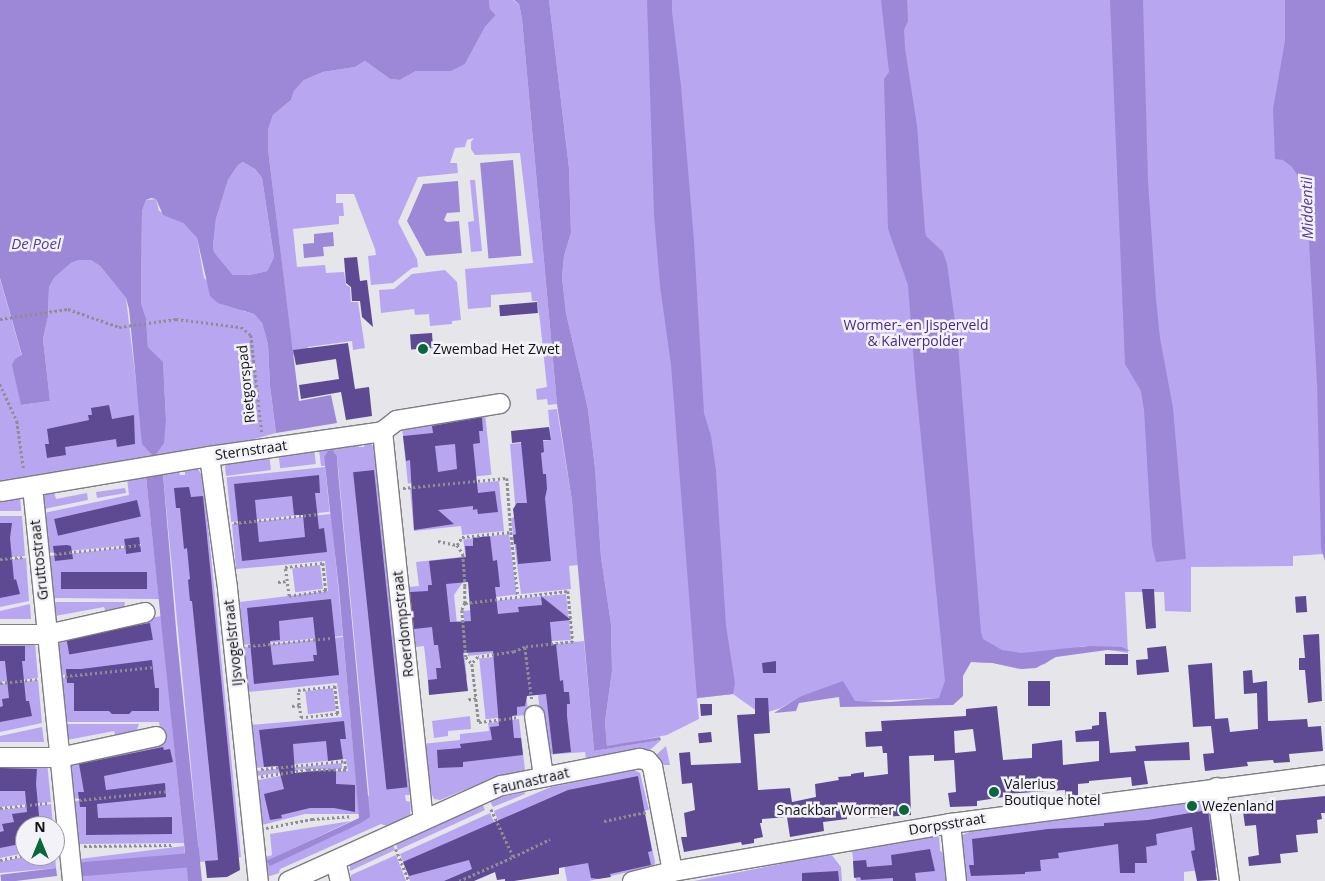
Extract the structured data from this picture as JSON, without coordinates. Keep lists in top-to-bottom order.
{
  "streets": {
    "street": [
      "Sternstraat",
      "Gruttostraat",
      "Roerdompstraat",
      "IJsvogelstraat",
      "Faunastraat",
      "Dorpsstraat"
    ],
    "path": ["Rietgorspad"]
  },
  "crossings": [
    ["Rietgorspad", "Sternstraat"],
    ["Sternstraat", "Gruttostraat"],
    ["Sternstraat", "Roerdompstraat"],
    ["Sternstraat", "IJsvogelstraat"],
    ["Roerdompstraat", "Faunastraat"],
    ["Faunastraat", "Dorpsstraat"]
  ],
  "water": ["Middentil", "De Poel"],
  "parks": ["Wormer- en Jisperveld & Kalverpolder"],
  "places": [
    "Zwembad Het Zwet",
    "Valerius Boutique hotel",
    "Wezenland",
    "Snackbar Wormer"
  ],
  "north": "top"
}
